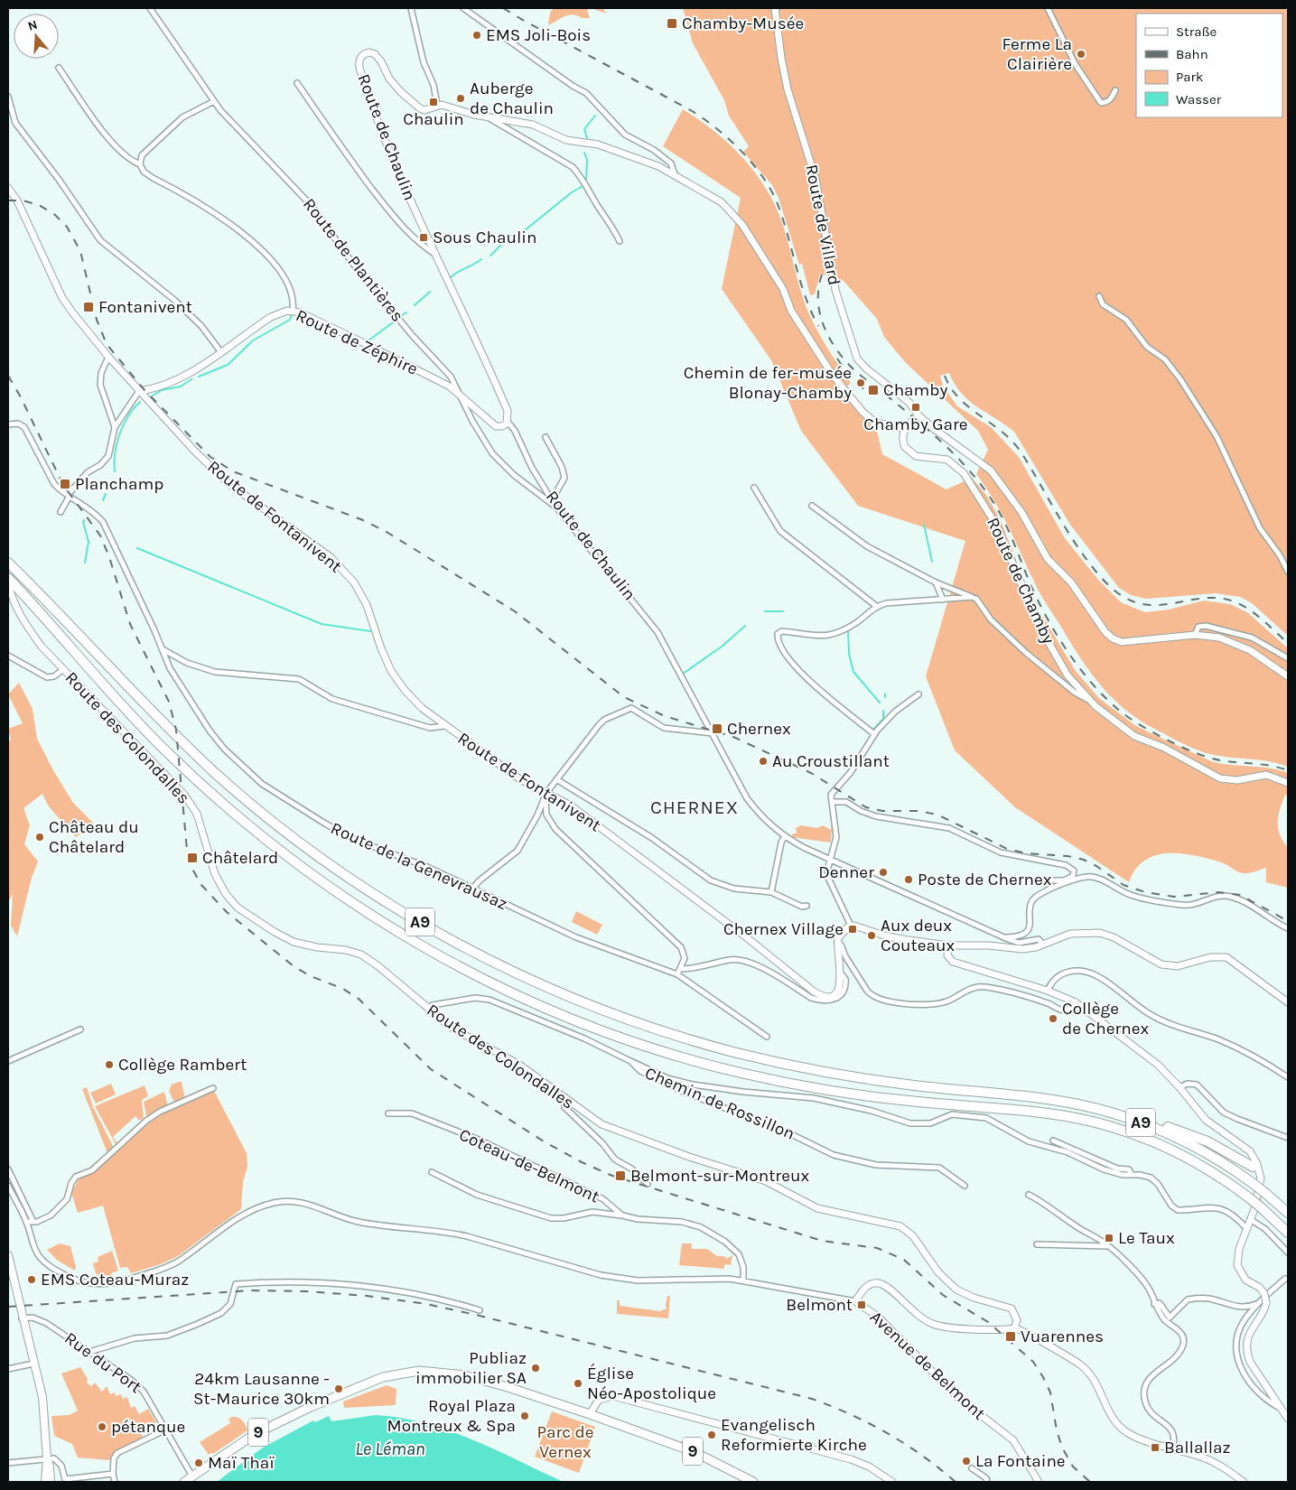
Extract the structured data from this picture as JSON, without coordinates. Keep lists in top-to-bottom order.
{
  "streets": {
    "highway": ["A9"],
    "main road": ["9"],
    "street": [
      "Route de Chaulin",
      "Route de Villard",
      "Route de Plantières",
      "Route de Zéphire",
      "Route de Fontanivent",
      "Route de Chamby",
      "Route des Colondalles",
      "Route de la Genevrausaz",
      "Chemin de Rossillon",
      "Coteau-de-Belmont",
      "Rue du Port",
      "Avenue de Belmont"
    ]
  },
  "crossings": [
    ["Route de Chaulin", "Route de Plantières"],
    ["Route de Chaulin", "Route de Zéphire"],
    ["Route de Chaulin", "Route de Chamby"],
    ["Route de Plantières", "Route de Zéphire"],
    ["Route de Zéphire", "Route de Fontanivent"],
    ["Route des Colondalles", "Chemin de Rossillon"],
    ["Rue du Port", "9"]
  ],
  "districts": ["CHERNEX"],
  "water": ["Le Léman"],
  "parks": ["Parc de Vernex"],
  "places": {
    "transit": [
      "Chamby-Musée",
      "Chaulin",
      "Sous Chaulin",
      "Fontanivent",
      "Chamby",
      "Chamby Gare",
      "Planchamp",
      "Chernex",
      "Châtelard",
      "Chernex Village",
      "Belmont-sur-Montreux",
      "Le Taux",
      "Belmont",
      "Vuarennes",
      "Ballallaz"
    ],
    "other": [
      "EMS Joli-Bois",
      "Ferme La Clairière",
      "Auberge de Chaulin",
      "Chemin de fer-musée Blonay-Chamby",
      "Au Croustillant",
      "Château du Châtelard",
      "Denner",
      "Poste de Chernex",
      "Aux deux Couteaux",
      "Collège de Chernex",
      "Collège Rambert",
      "EMS Coteau-Muraz",
      "Publiaz immobilier SA",
      "Église Néo-Apostolique",
      "24km Lausanne - St-Maurice 30km",
      "Royal Plaza Montreux & Spa",
      "pétanque",
      "Evangelisch Reformierte Kirche",
      "La Fontaine",
      "Maï Thaï"
    ]
  },
  "legend": [
    "Straße",
    "Bahn",
    "Park",
    "Wasser"
  ],
  "north": "top"
}
